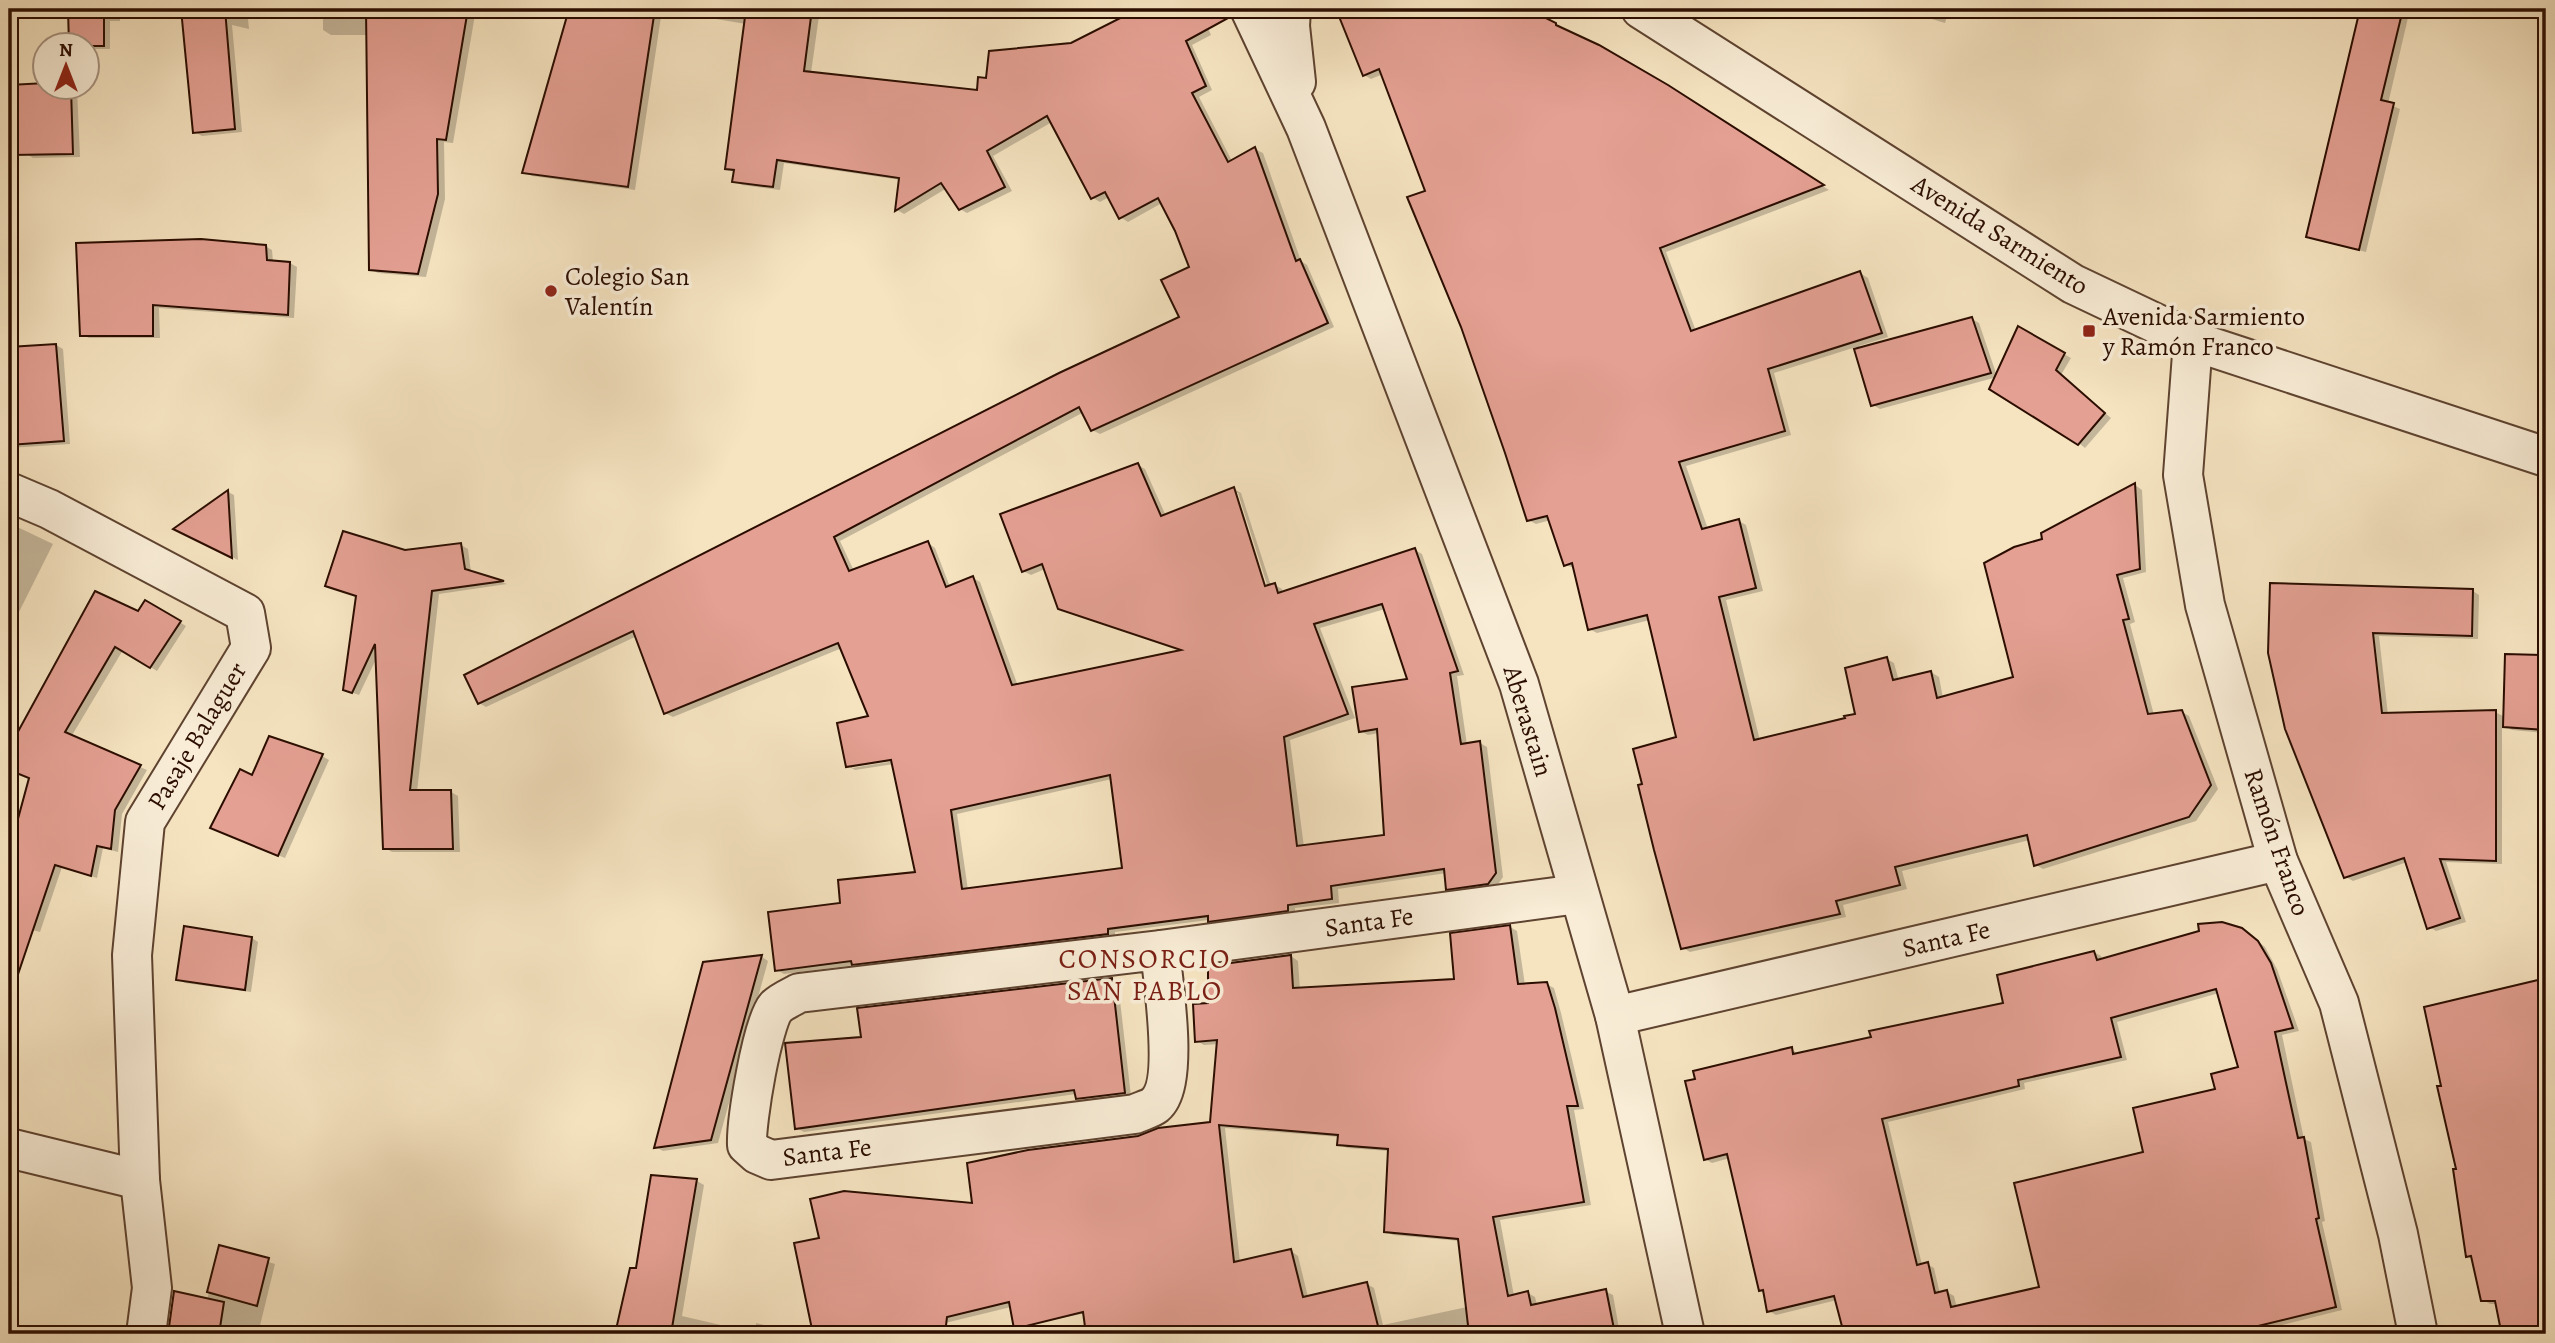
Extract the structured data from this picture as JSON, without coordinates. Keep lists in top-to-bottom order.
{
  "streets": {
    "street": [
      "Avenida Sarmiento",
      "Aberastain",
      "Pasaje Balaguer",
      "Ramón Franco",
      "Santa Fe"
    ]
  },
  "crossings": [
    ["Avenida Sarmiento", "Ramón Franco"],
    ["Aberastain", "Santa Fe"],
    ["Ramón Franco", "Santa Fe"]
  ],
  "districts": ["CONSORCIO SAN PABLO"],
  "places": {
    "other": ["Colegio San Valentín"],
    "transit": ["Avenida Sarmiento y Ramón Franco"]
  },
  "north": "top"
}
